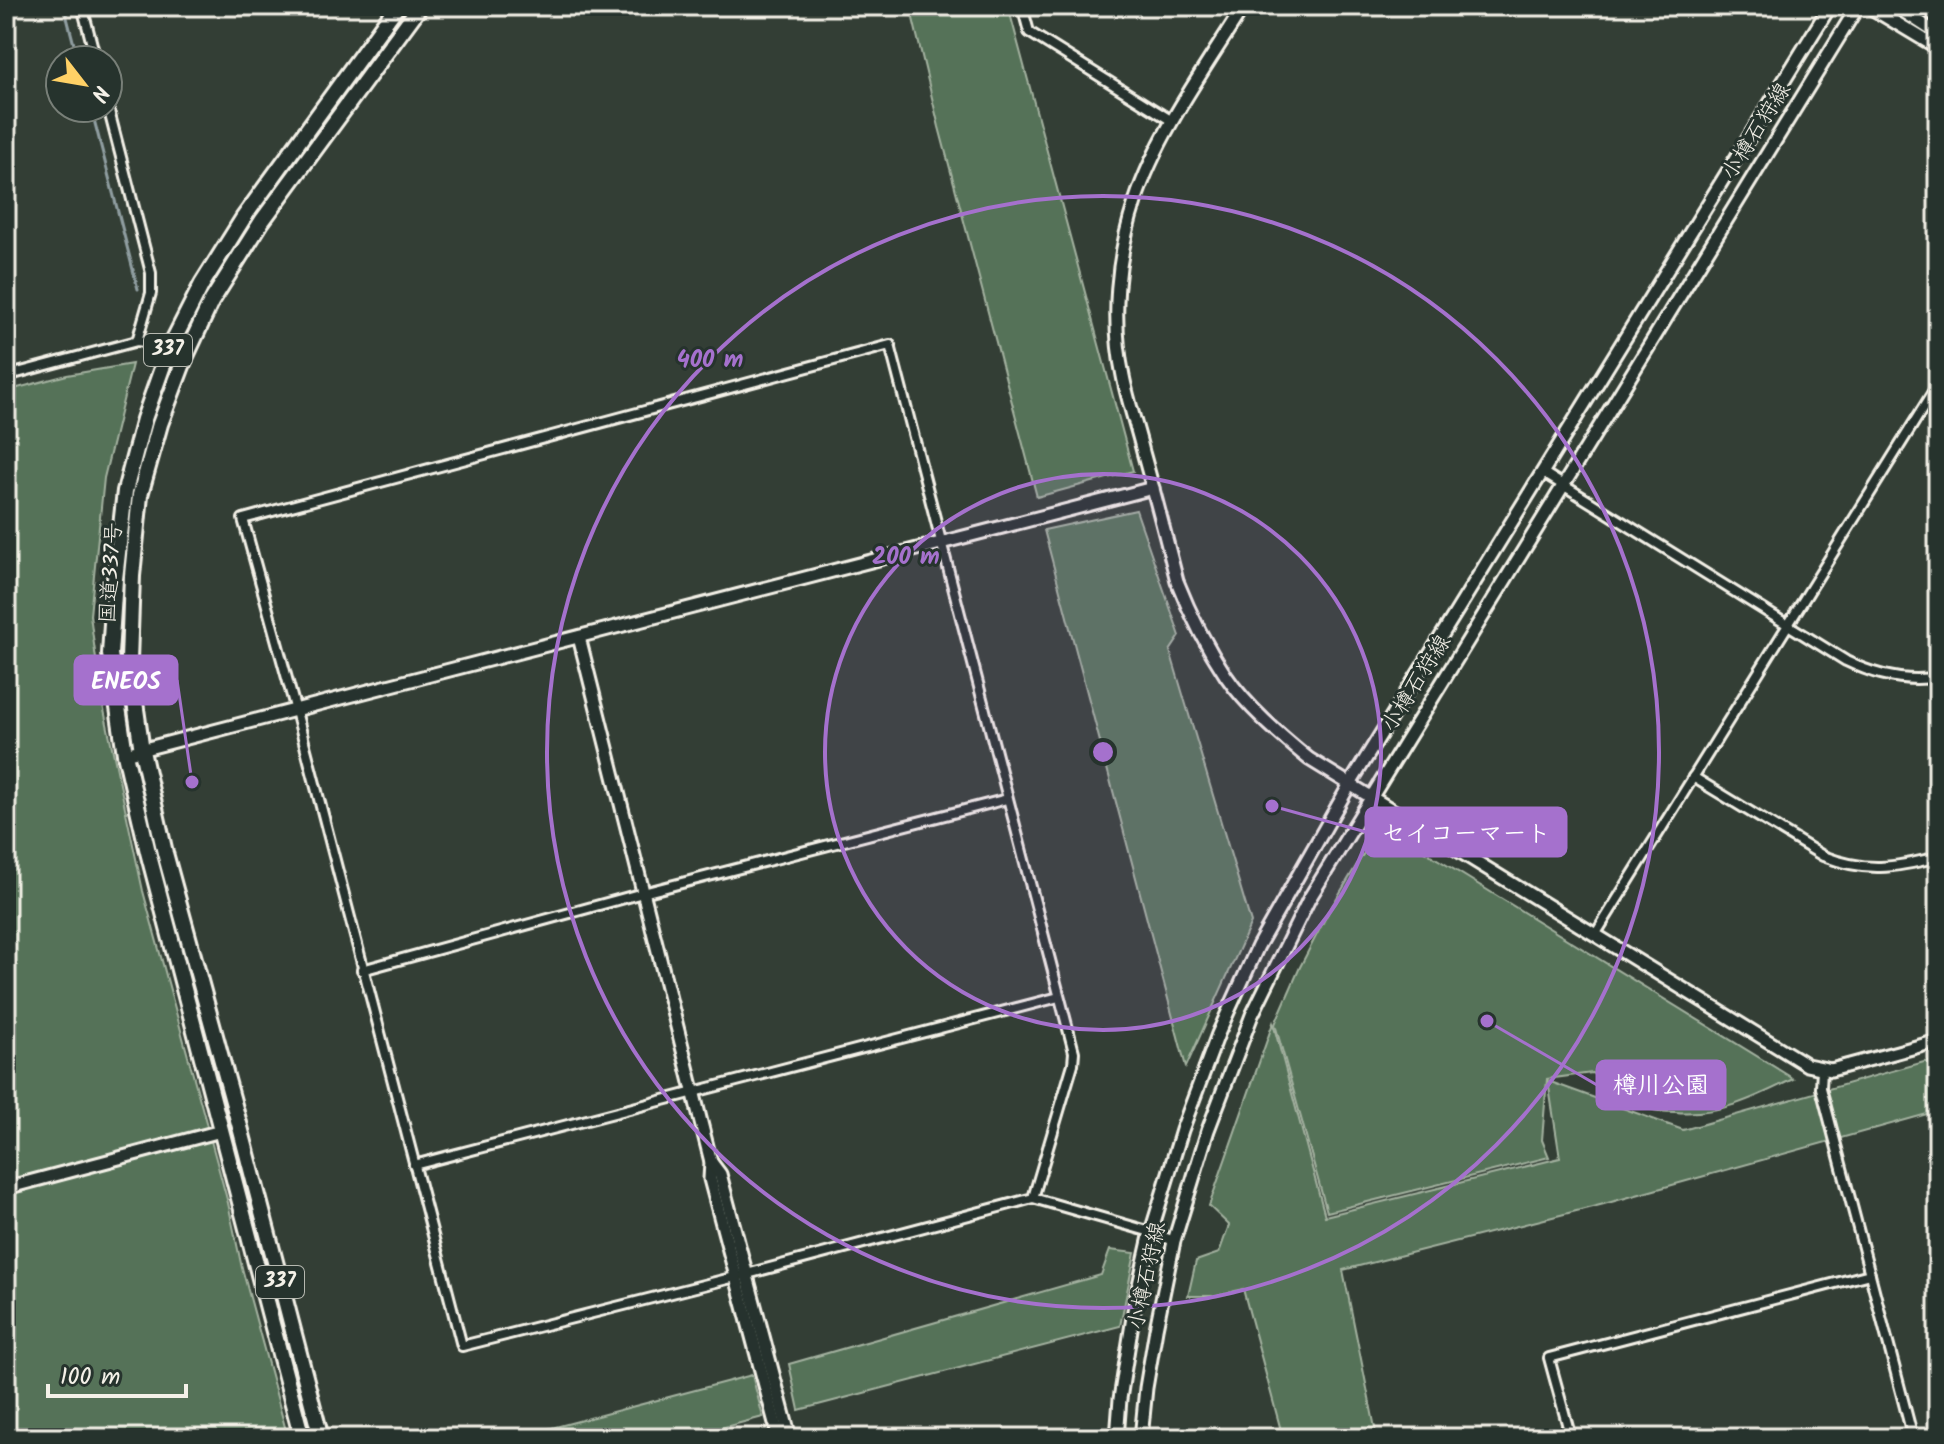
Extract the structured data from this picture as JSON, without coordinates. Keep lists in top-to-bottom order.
{
  "streets": {
    "highway": ["337", "国道337号"],
    "street": ["小樽石狩線"]
  },
  "places": ["ENEOS", "セイコーマート", "樽川公園"],
  "scale_bar": "100 m",
  "north": "bottom right",
  "rings": ["400 m", "200 m"]
}
